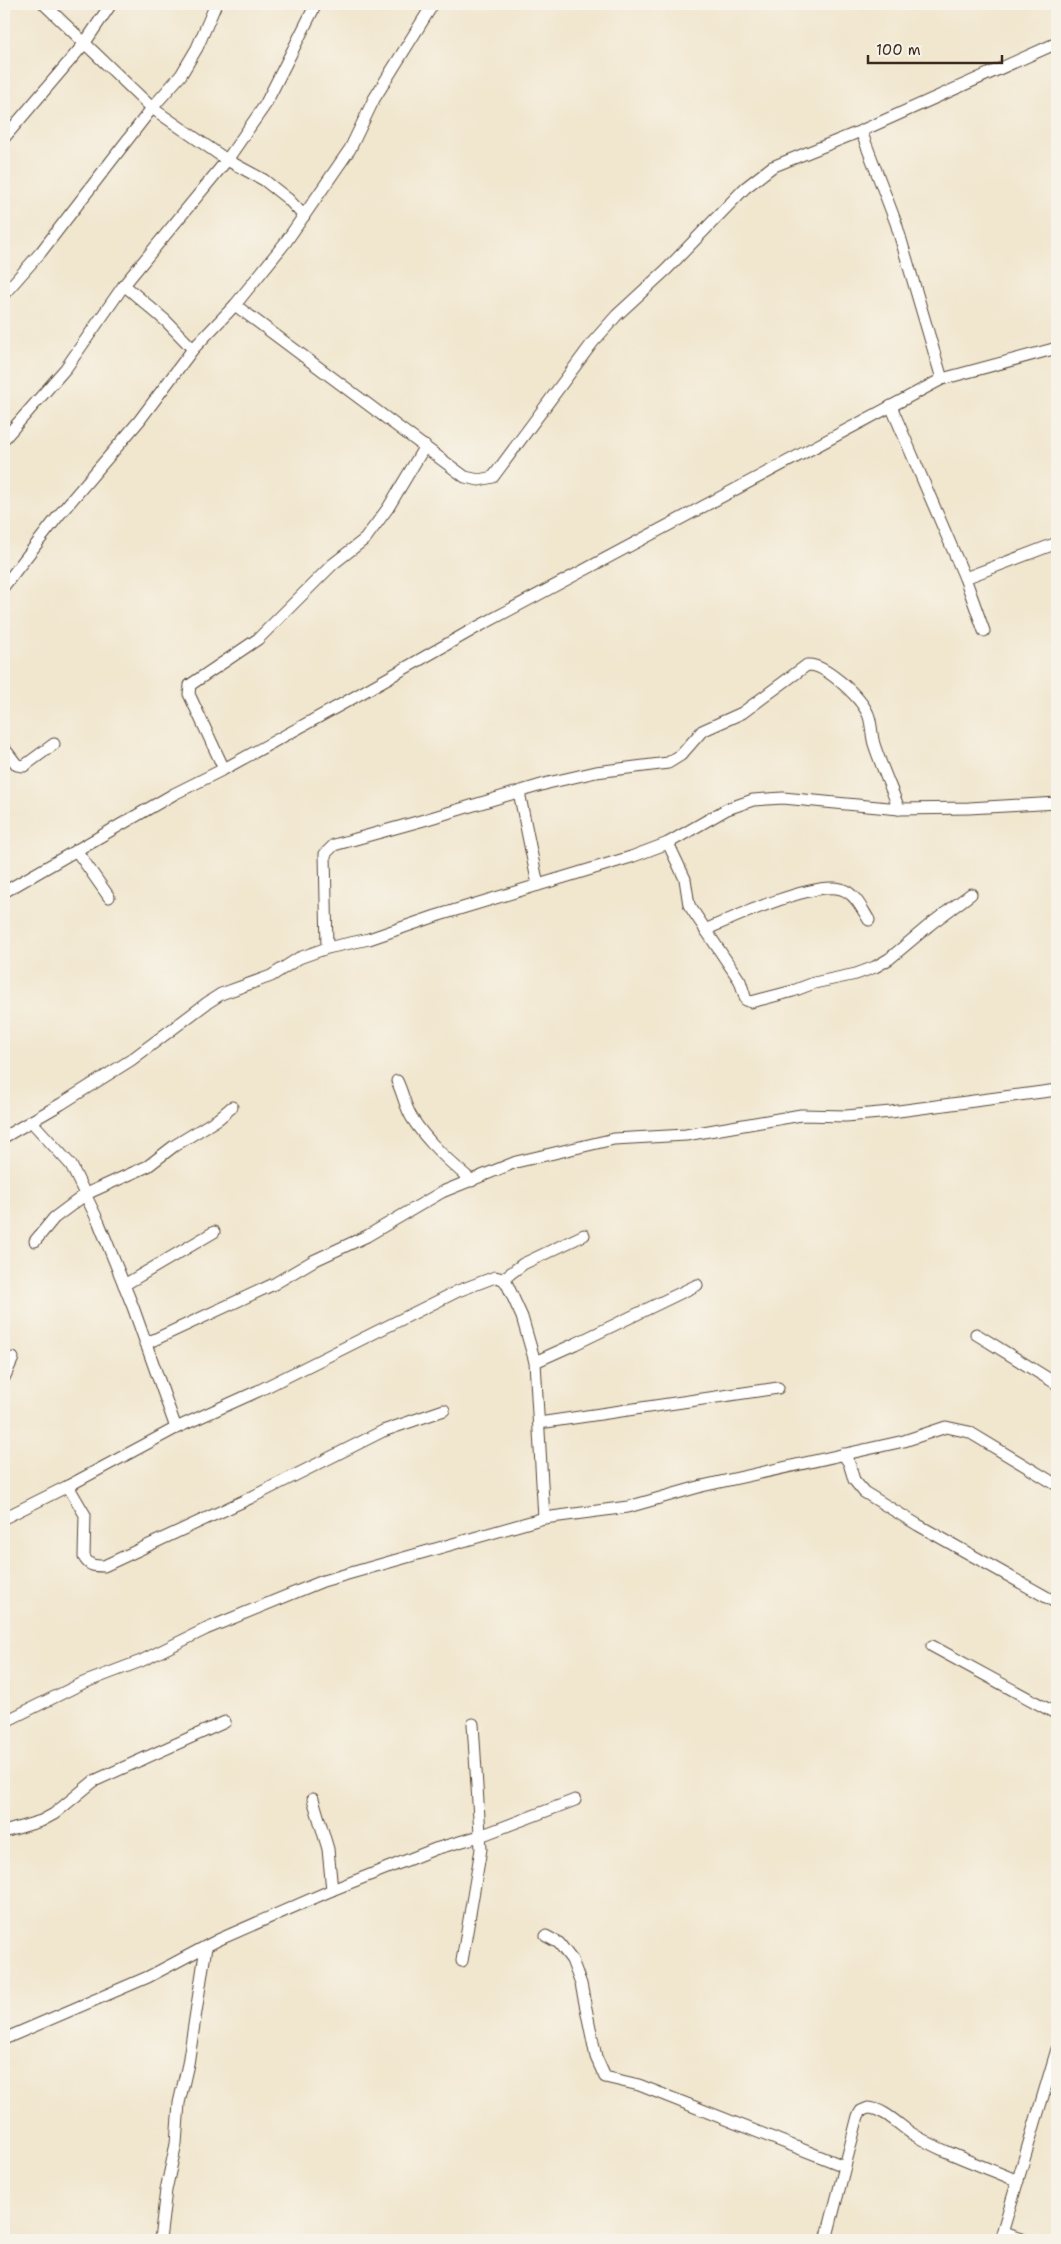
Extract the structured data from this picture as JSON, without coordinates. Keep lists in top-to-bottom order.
{
  "scale_bar": "100 m"
}
